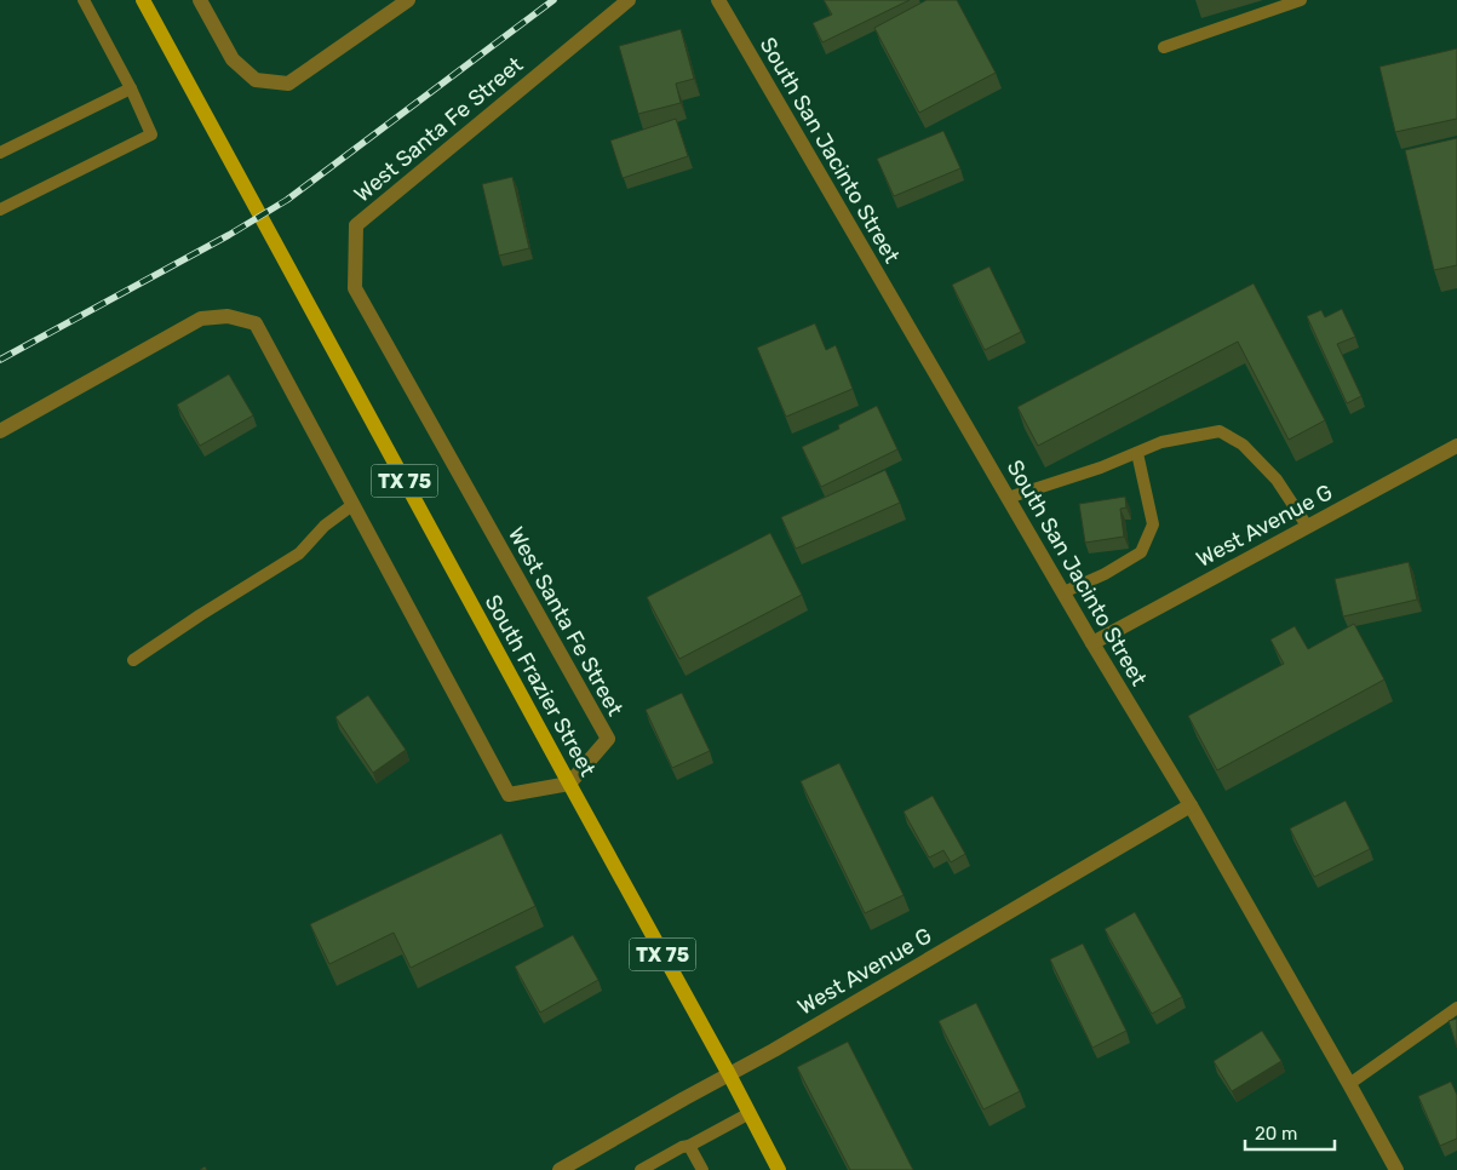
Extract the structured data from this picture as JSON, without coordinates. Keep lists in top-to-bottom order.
{
  "streets": {
    "main road": ["TX 75", "South Frazier Street"],
    "street": ["West Santa Fe Street", "South San Jacinto Street", "West Avenue G"]
  },
  "crossings": [
    ["West Santa Fe Street", "South Frazier Street"],
    ["South San Jacinto Street", "West Avenue G"],
    ["West Avenue G", "South Frazier Street"]
  ],
  "scale_bar": "20 m"
}
